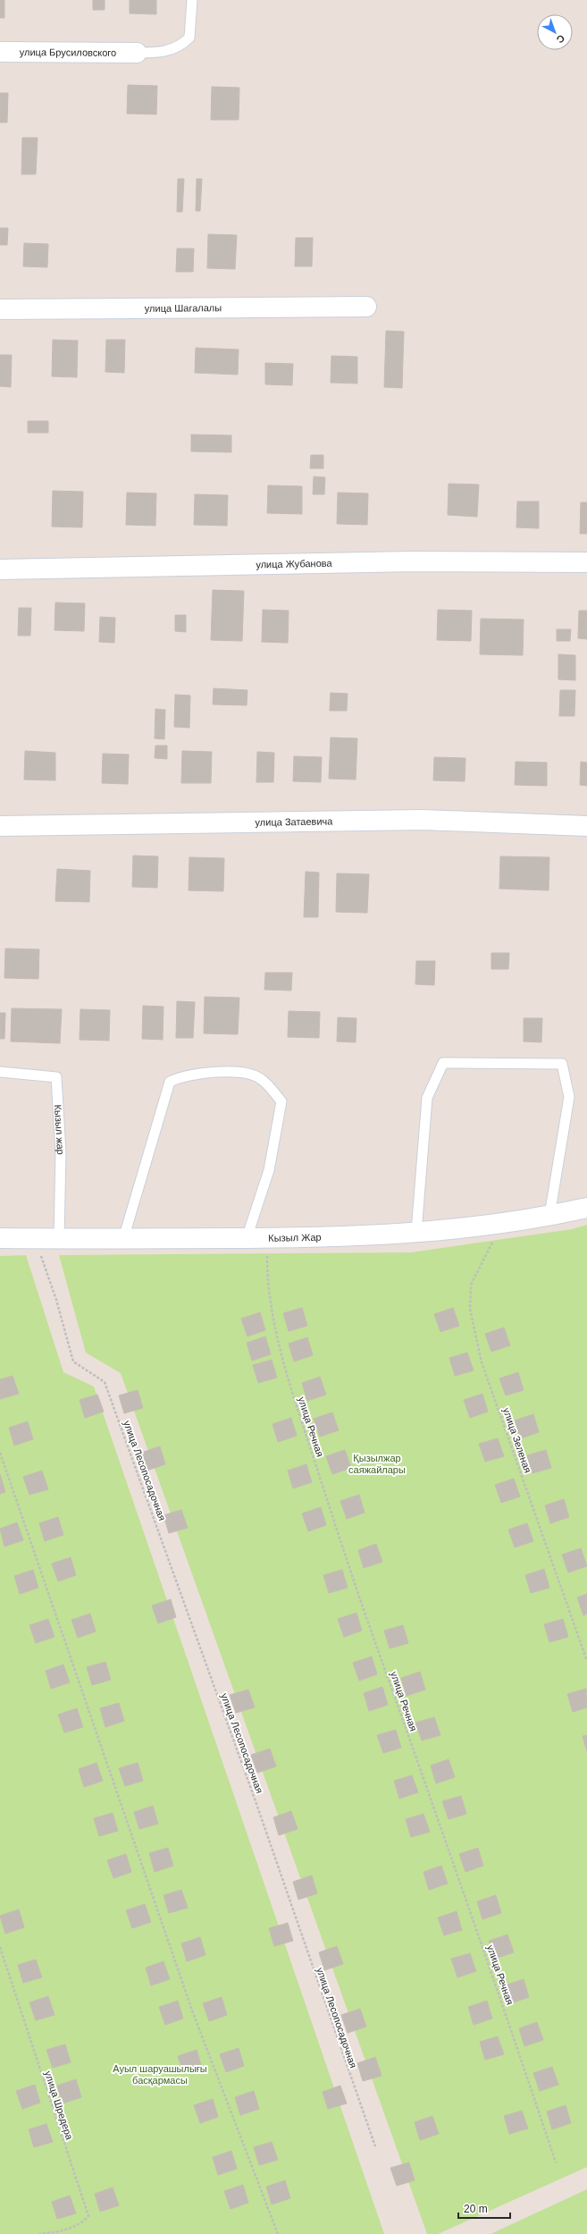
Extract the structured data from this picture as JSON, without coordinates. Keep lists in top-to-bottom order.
{
  "streets": {
    "street": [
      "улица Брусиловского",
      "улица Шагалалы",
      "улица Жубанова",
      "улица Затаевича",
      "Кызыл Жар"
    ],
    "lane": ["Кызыл жар"],
    "path": [
      "улица Речная",
      "улица Зеленая",
      "улица Лесопосадочная",
      "улица Шредера"
    ]
  },
  "crossings": [
    ["Кызыл жар", "Кызыл Жар"],
    ["Кызыл Жар", "улица Речная"],
    ["Кызыл Жар", "улица Зеленая"],
    ["Кызыл Жар", "улица Лесопосадочная"]
  ],
  "parks": ["Қызылжар саяжайлары", "Ауыл шаруашылығы басқармасы"],
  "scale_bar": "20 m",
  "north": "bottom right"
}
